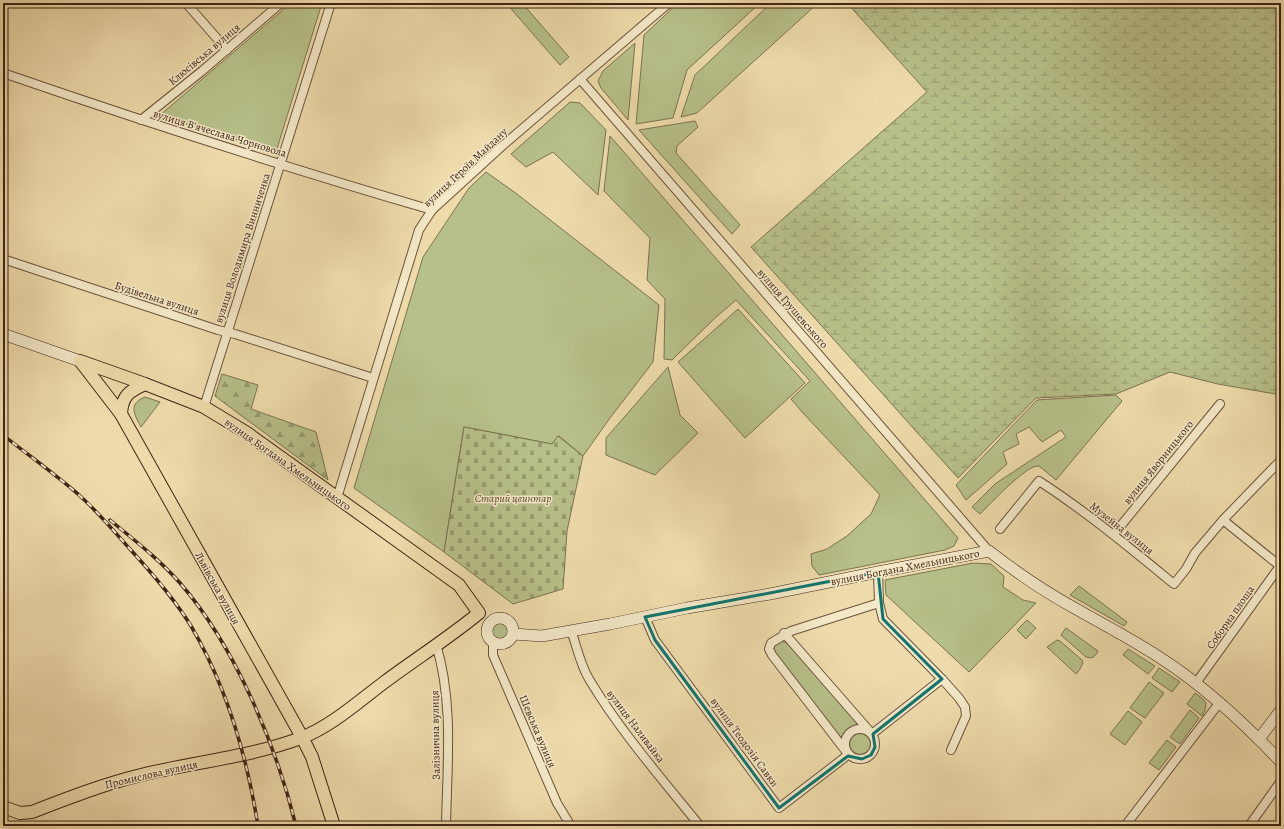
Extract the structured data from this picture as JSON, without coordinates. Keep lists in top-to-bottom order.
{
  "streets": {
    "main road": ["вулиця Богдана Хмельницького", "Львівська вулиця", "Промислова вулиця"],
    "street": [
      "Клюсівська вулиця",
      "вулиця Вʼячеслава Чорновола",
      "вулиця Героїв Майдану",
      "вулиця Володимира Винниченка",
      "Будівельна вулиця",
      "вулиця Грушевського",
      "вулиця Яворницького",
      "Музейна вулиця",
      "Соборна площа",
      "вулиця Наливайка",
      "Шевська вулиця",
      "Залізнична вулиця",
      "вулиця Теодозія Савки"
    ]
  },
  "crossings": [
    ["Клюсівська вулиця", "вулиця Вʼячеслава Чорновола"],
    ["вулиця Вʼячеслава Чорновола", "вулиця Героїв Майдану"],
    ["вулиця Вʼячеслава Чорновола", "вулиця Володимира Винниченка"],
    ["вулиця Героїв Майдану", "Будівельна вулиця"],
    ["вулиця Героїв Майдану", "вулиця Грушевського"],
    ["вулиця Героїв Майдану", "вулиця Богдана Хмельницького"],
    ["вулиця Володимира Винниченка", "Будівельна вулиця"],
    ["вулиця Володимира Винниченка", "вулиця Богдана Хмельницького"],
    ["вулиця Грушевського", "вулиця Богдана Хмельницького"],
    ["вулиця Яворницького", "Музейна вулиця"],
    ["вулиця Богдана Хмельницького", "Львівська вулиця"],
    ["вулиця Богдана Хмельницького", "Соборна площа"],
    ["вулиця Богдана Хмельницького", "вулиця Наливайка"],
    ["вулиця Богдана Хмельницького", "Шевська вулиця"],
    ["вулиця Богдана Хмельницького", "вулиця Теодозія Савки"],
    ["вулиця Богдана Хмельницького", "Промислова вулиця"],
    ["Львівська вулиця", "Промислова вулиця"],
    ["Залізнична вулиця", "Промислова вулиця"]
  ],
  "parks": ["Старий цвинтар"]
}
